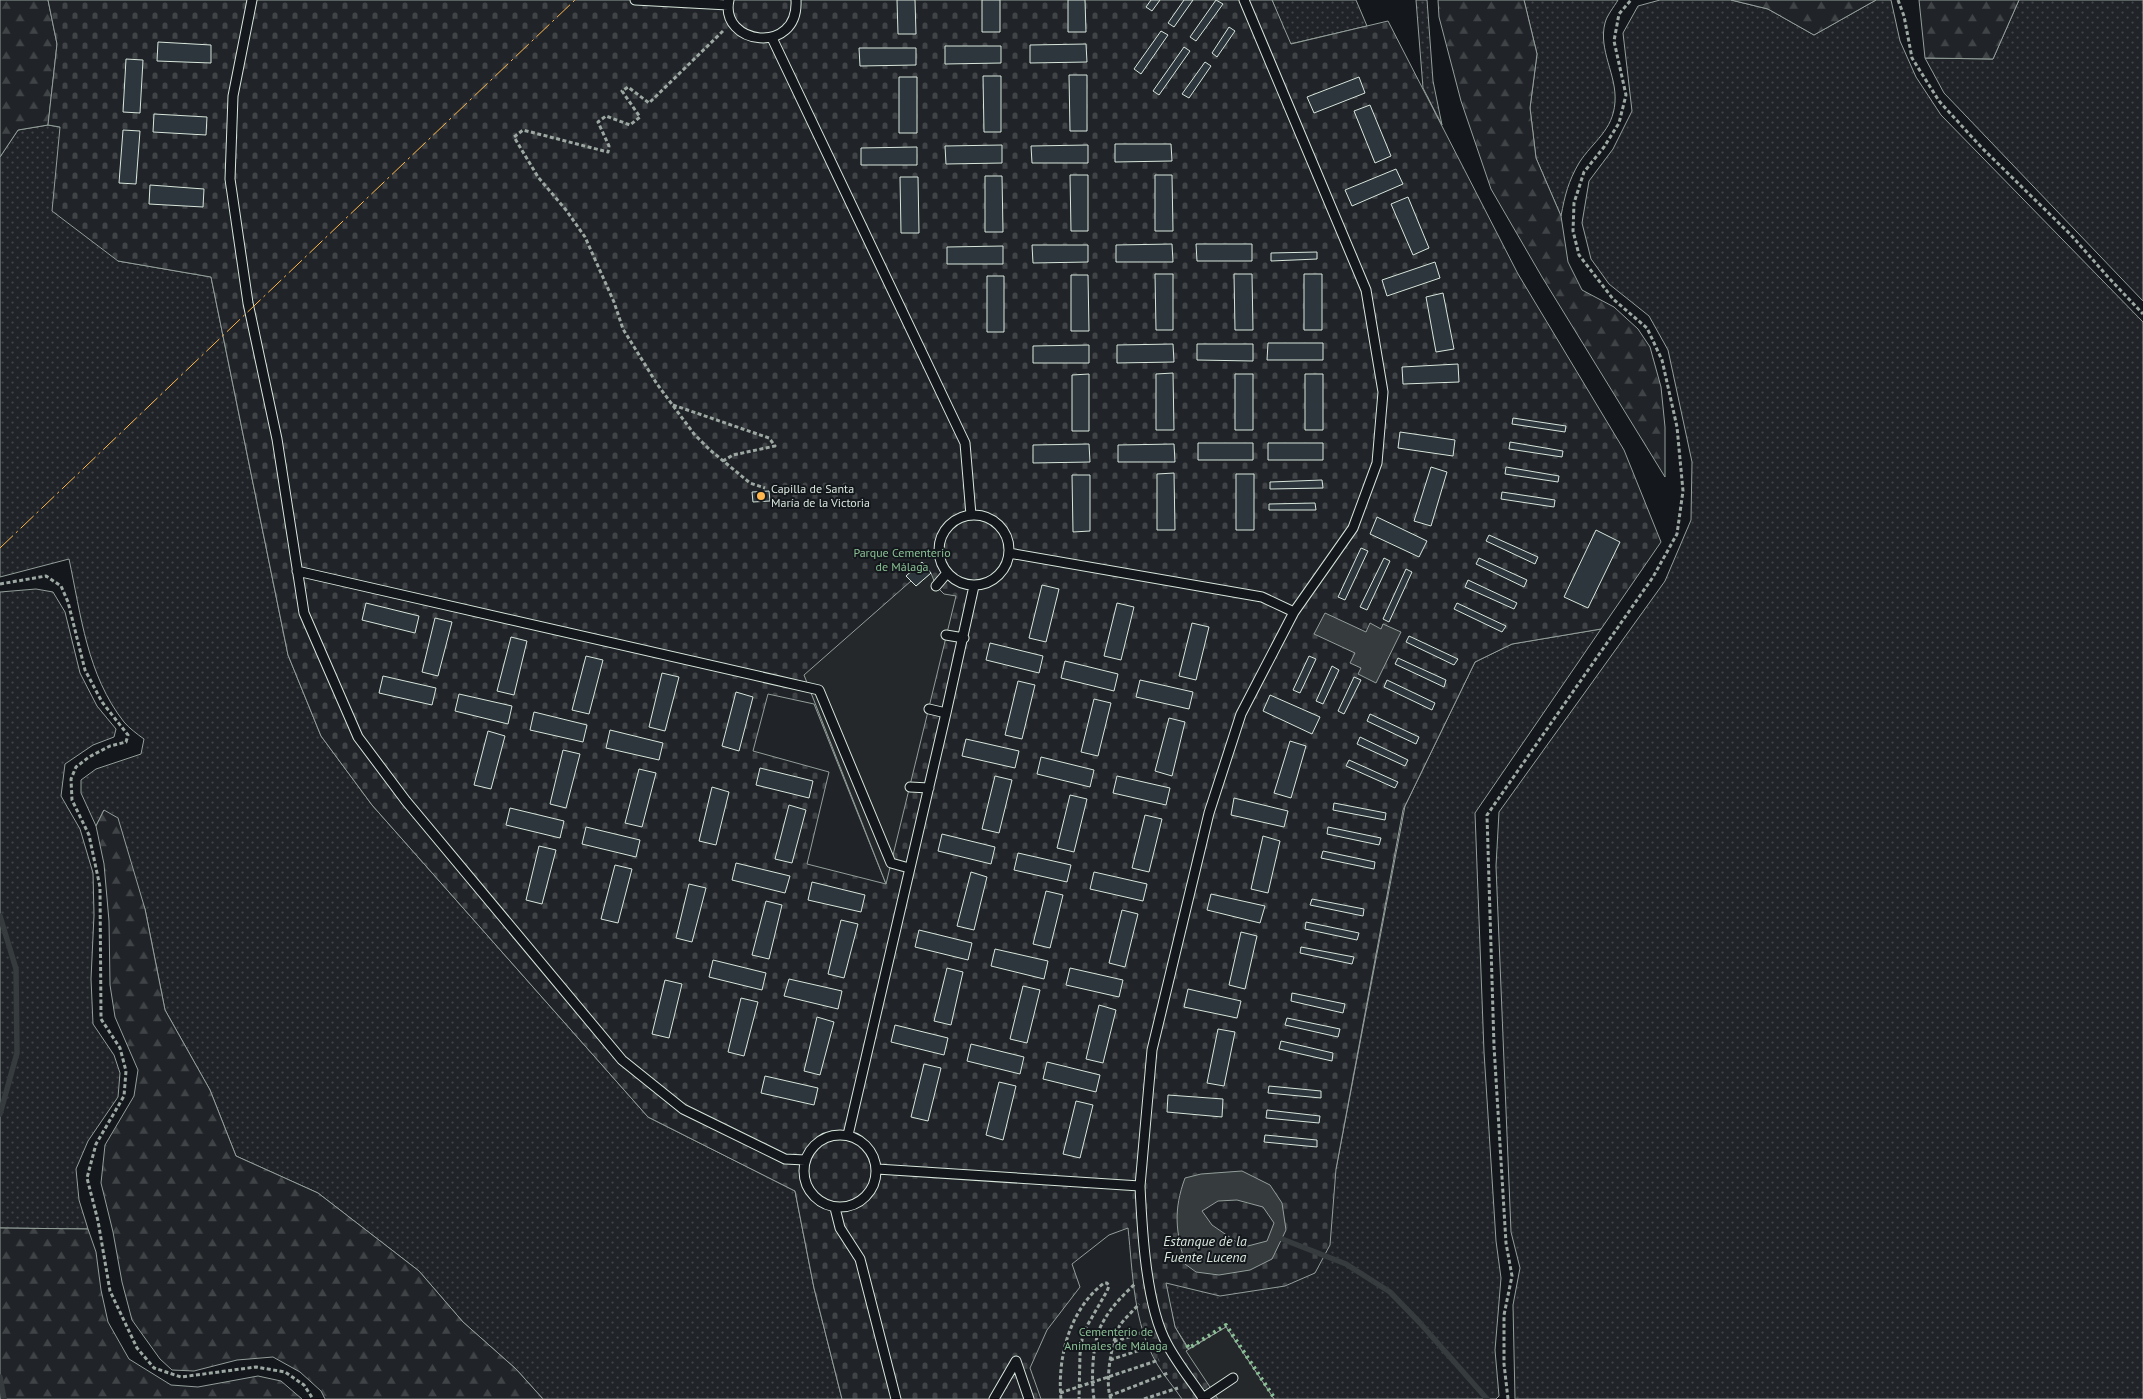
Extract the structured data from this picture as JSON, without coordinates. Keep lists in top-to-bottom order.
{
  "water": ["Estanque de la Fuente Lucena"],
  "parks": ["Parque Cementerio de Málaga", "Cementerio de Animales de Málaga"],
  "places": ["Capilla de Santa María de la Victoria"]
}
